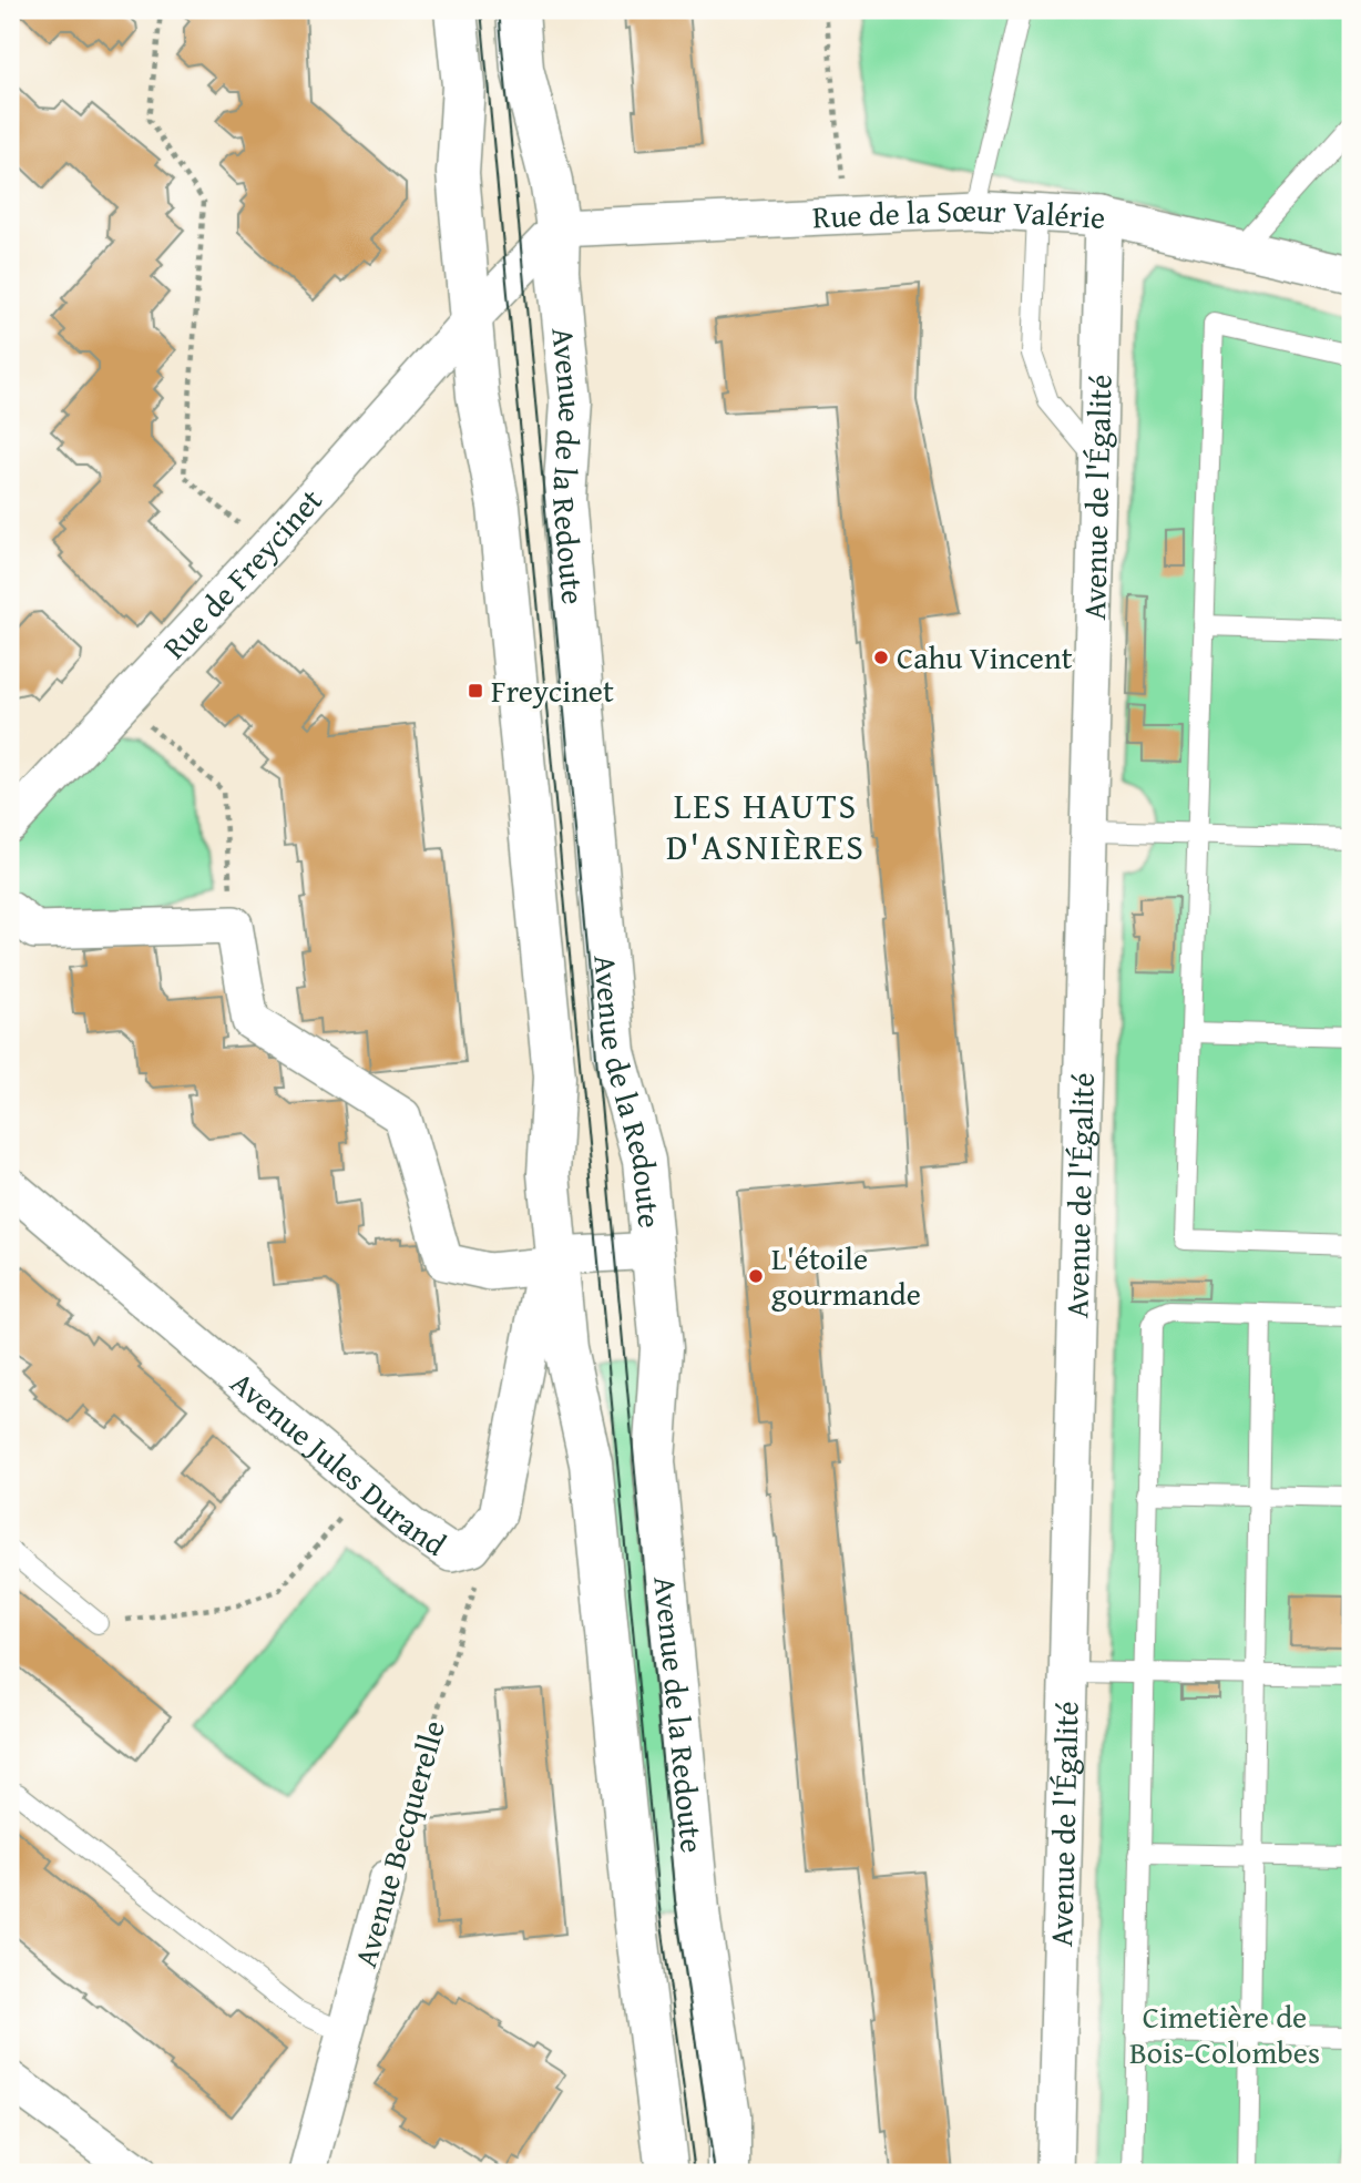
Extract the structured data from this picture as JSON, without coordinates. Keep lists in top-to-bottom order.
{
  "streets": {
    "main road": ["Avenue de la Redoute"],
    "street": [
      "Rue de la Sœur Valérie",
      "Avenue de l'Égalité",
      "Rue de Freycinet",
      "Avenue Jules Durand",
      "Avenue Becquerelle"
    ]
  },
  "crossings": [
    ["Rue de la Sœur Valérie", "Avenue de la Redoute"],
    ["Rue de la Sœur Valérie", "Avenue de l'Égalité"],
    ["Rue de la Sœur Valérie", "Rue de Freycinet"],
    ["Avenue de la Redoute", "Rue de Freycinet"],
    ["Avenue de la Redoute", "Avenue Jules Durand"]
  ],
  "districts": ["LES HAUTS D'ASNIÈRES"],
  "parks": ["Cimetière de Bois-Colombes"],
  "places": {
    "other": ["Cahu Vincent", "L'étoile gourmande"],
    "transit": ["Freycinet"]
  }
}
